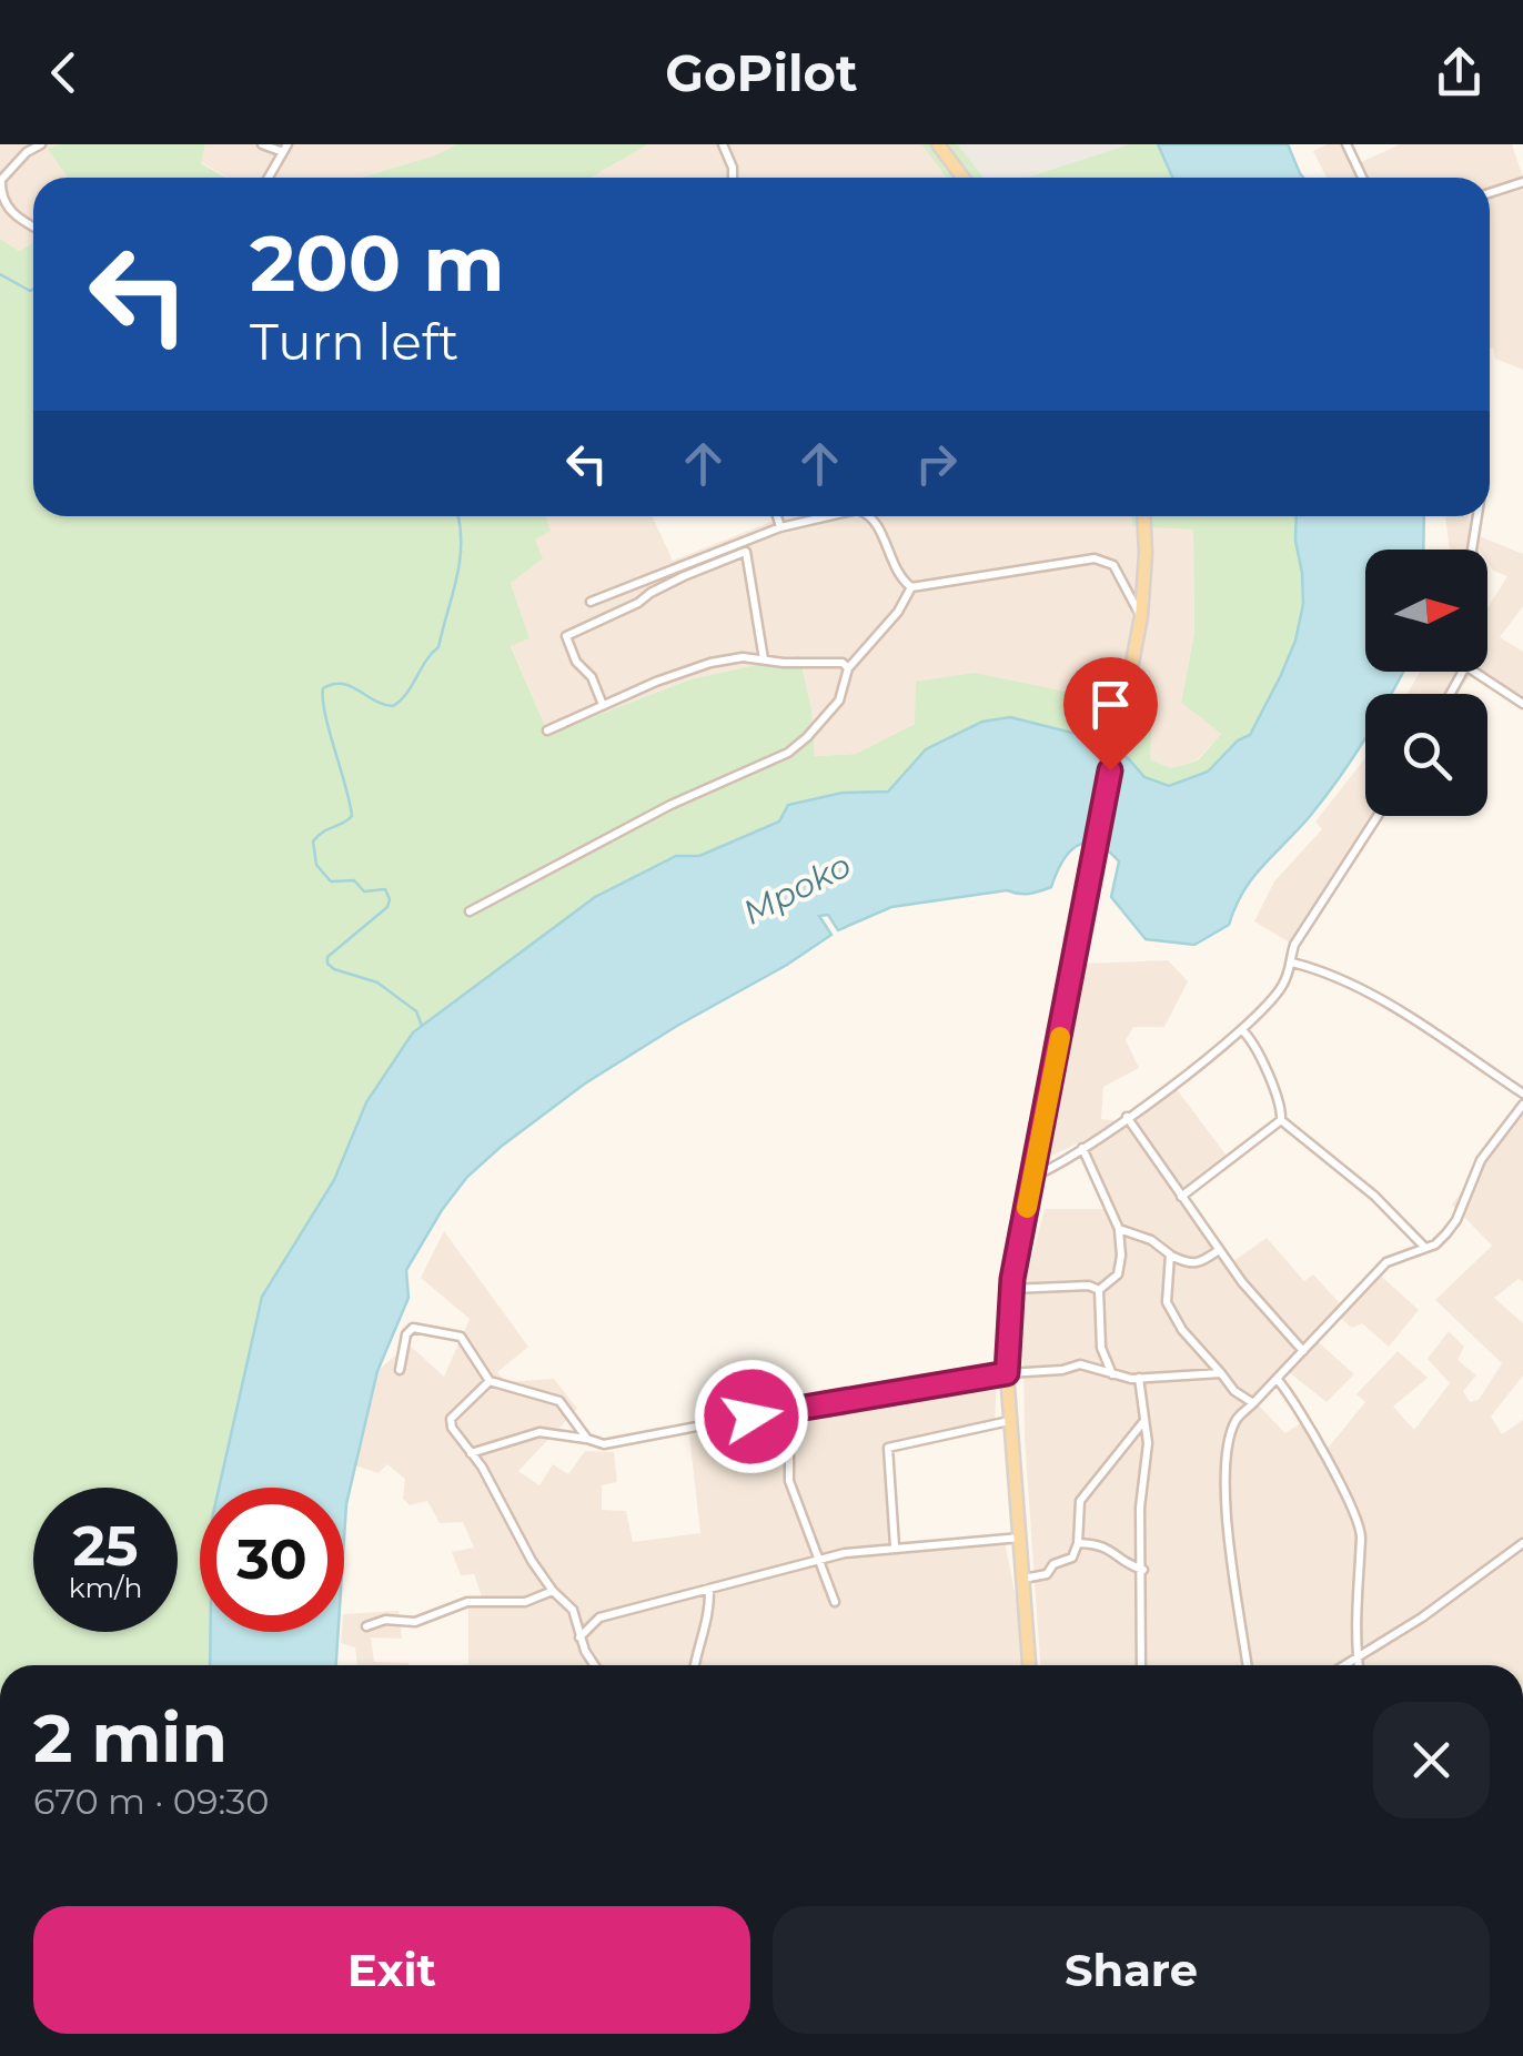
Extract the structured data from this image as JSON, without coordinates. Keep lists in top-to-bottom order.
{
  "water": ["Mpoko"],
  "north": "right",
  "page": {
    "header": "GoPilot",
    "turn": ["200 m", "Turn left"],
    "speed": "25 km/h",
    "limit": "30",
    "heading": ["2 min", "670 m · 09:30"],
    "buttons": ["Exit", "Share"]
  }
}
